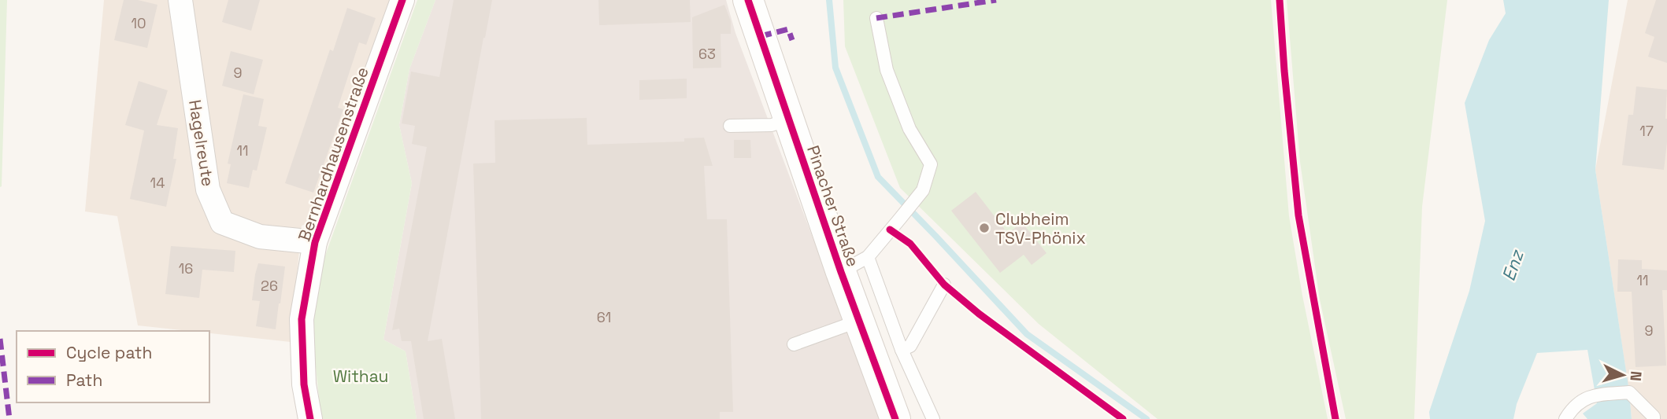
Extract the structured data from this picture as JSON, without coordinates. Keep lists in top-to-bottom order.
{
  "streets": {
    "street": ["Hagelreute", "Bernhardhausenstraße", "Pinacher Straße"]
  },
  "crossings": [
    ["Hagelreute", "Bernhardhausenstraße"]
  ],
  "water": ["Enz"],
  "parks": ["Withau"],
  "places": ["Clubheim TSV-Phönix"],
  "house_numbers": [
    "10",
    "63",
    "9",
    "17",
    "11",
    "14",
    "16",
    "11",
    "26",
    "61",
    "9"
  ],
  "legend": ["Cycle path", "Path"],
  "north": "right"
}
